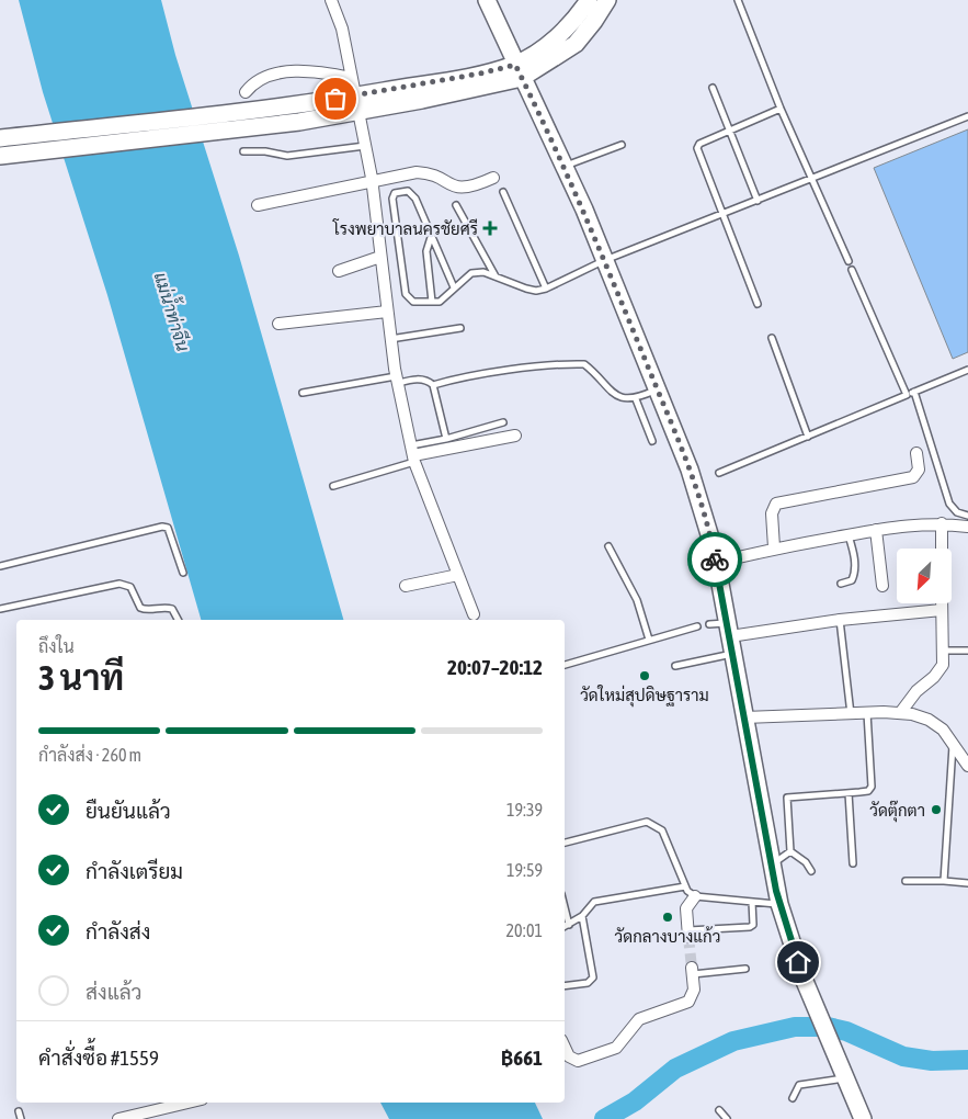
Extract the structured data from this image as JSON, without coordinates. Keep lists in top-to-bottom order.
{
  "water": ["แม่น้ำท่าจีน"],
  "places": {
    "health": ["โรงพยาบาลนครชัยศรี"],
    "other": ["วัดใหม่สุปดิษฐาราม", "วัดตุ๊กตา", "วัดกลางบางแก้ว"]
  },
  "north": "bottom left",
  "page": {
    "heading": ["3 นาที", "ถึงใน", "20:07–20:12"],
    "panel": ["คำสั่งซื้อ #1559", "฿661"],
    "bar": "กำลังส่ง · 260 m",
    "list": [
      ["ยืนยันแล้ว", "19:39"],
      ["กำลังเตรียม", "19:59"],
      ["กำลังส่ง", "20:01"],
      "ส่งแล้ว"
    ]
  }
}
